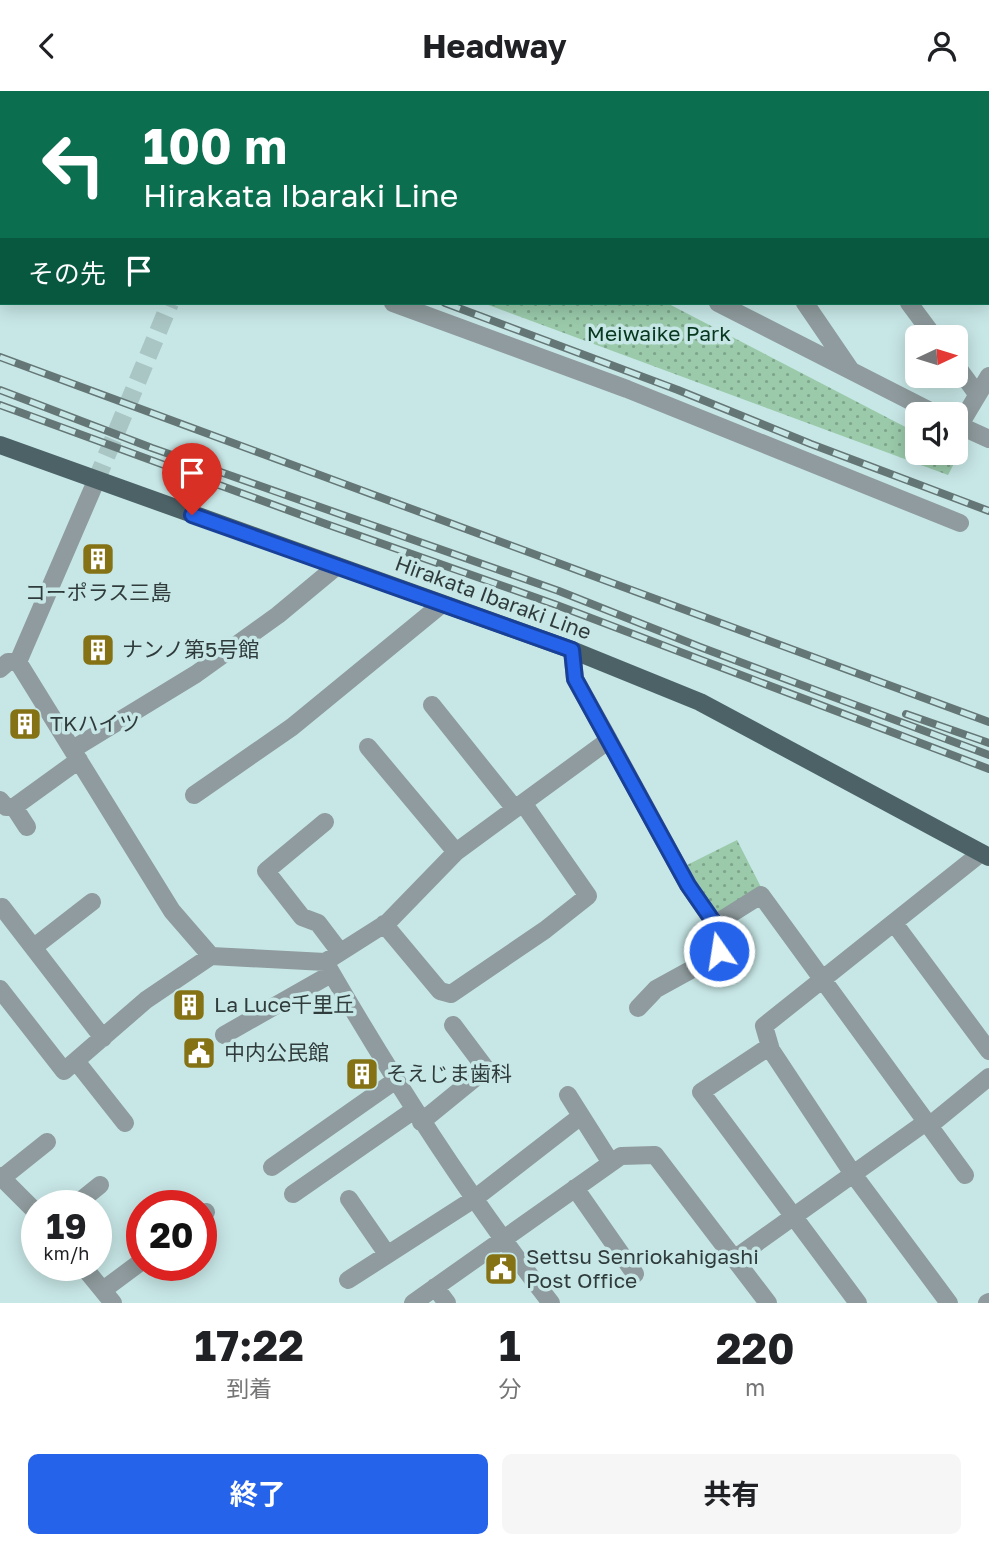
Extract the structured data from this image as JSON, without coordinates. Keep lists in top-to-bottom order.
{
  "streets": {
    "main road": ["Hirakata Ibaraki Line"]
  },
  "parks": ["Meiwaike Park"],
  "places": {
    "building": [
      "コーポラス三島",
      "ナンノ第5号館",
      "TKハイツ",
      "La Luce千里丘",
      "そえじま歯科"
    ],
    "public building": ["中内公民館", "Settsu Senriokahigashi Post Office"]
  },
  "north": "right",
  "page": {
    "header": "Headway",
    "turn": ["100 m", "Hirakata Ibaraki Line"],
    "then": "その先",
    "speed": "19 km/h",
    "limit": "20",
    "eta": [
      "17:22",
      "到着",
      "1",
      "分",
      "220",
      "m"
    ],
    "buttons": ["終了", "共有"]
  }
}
